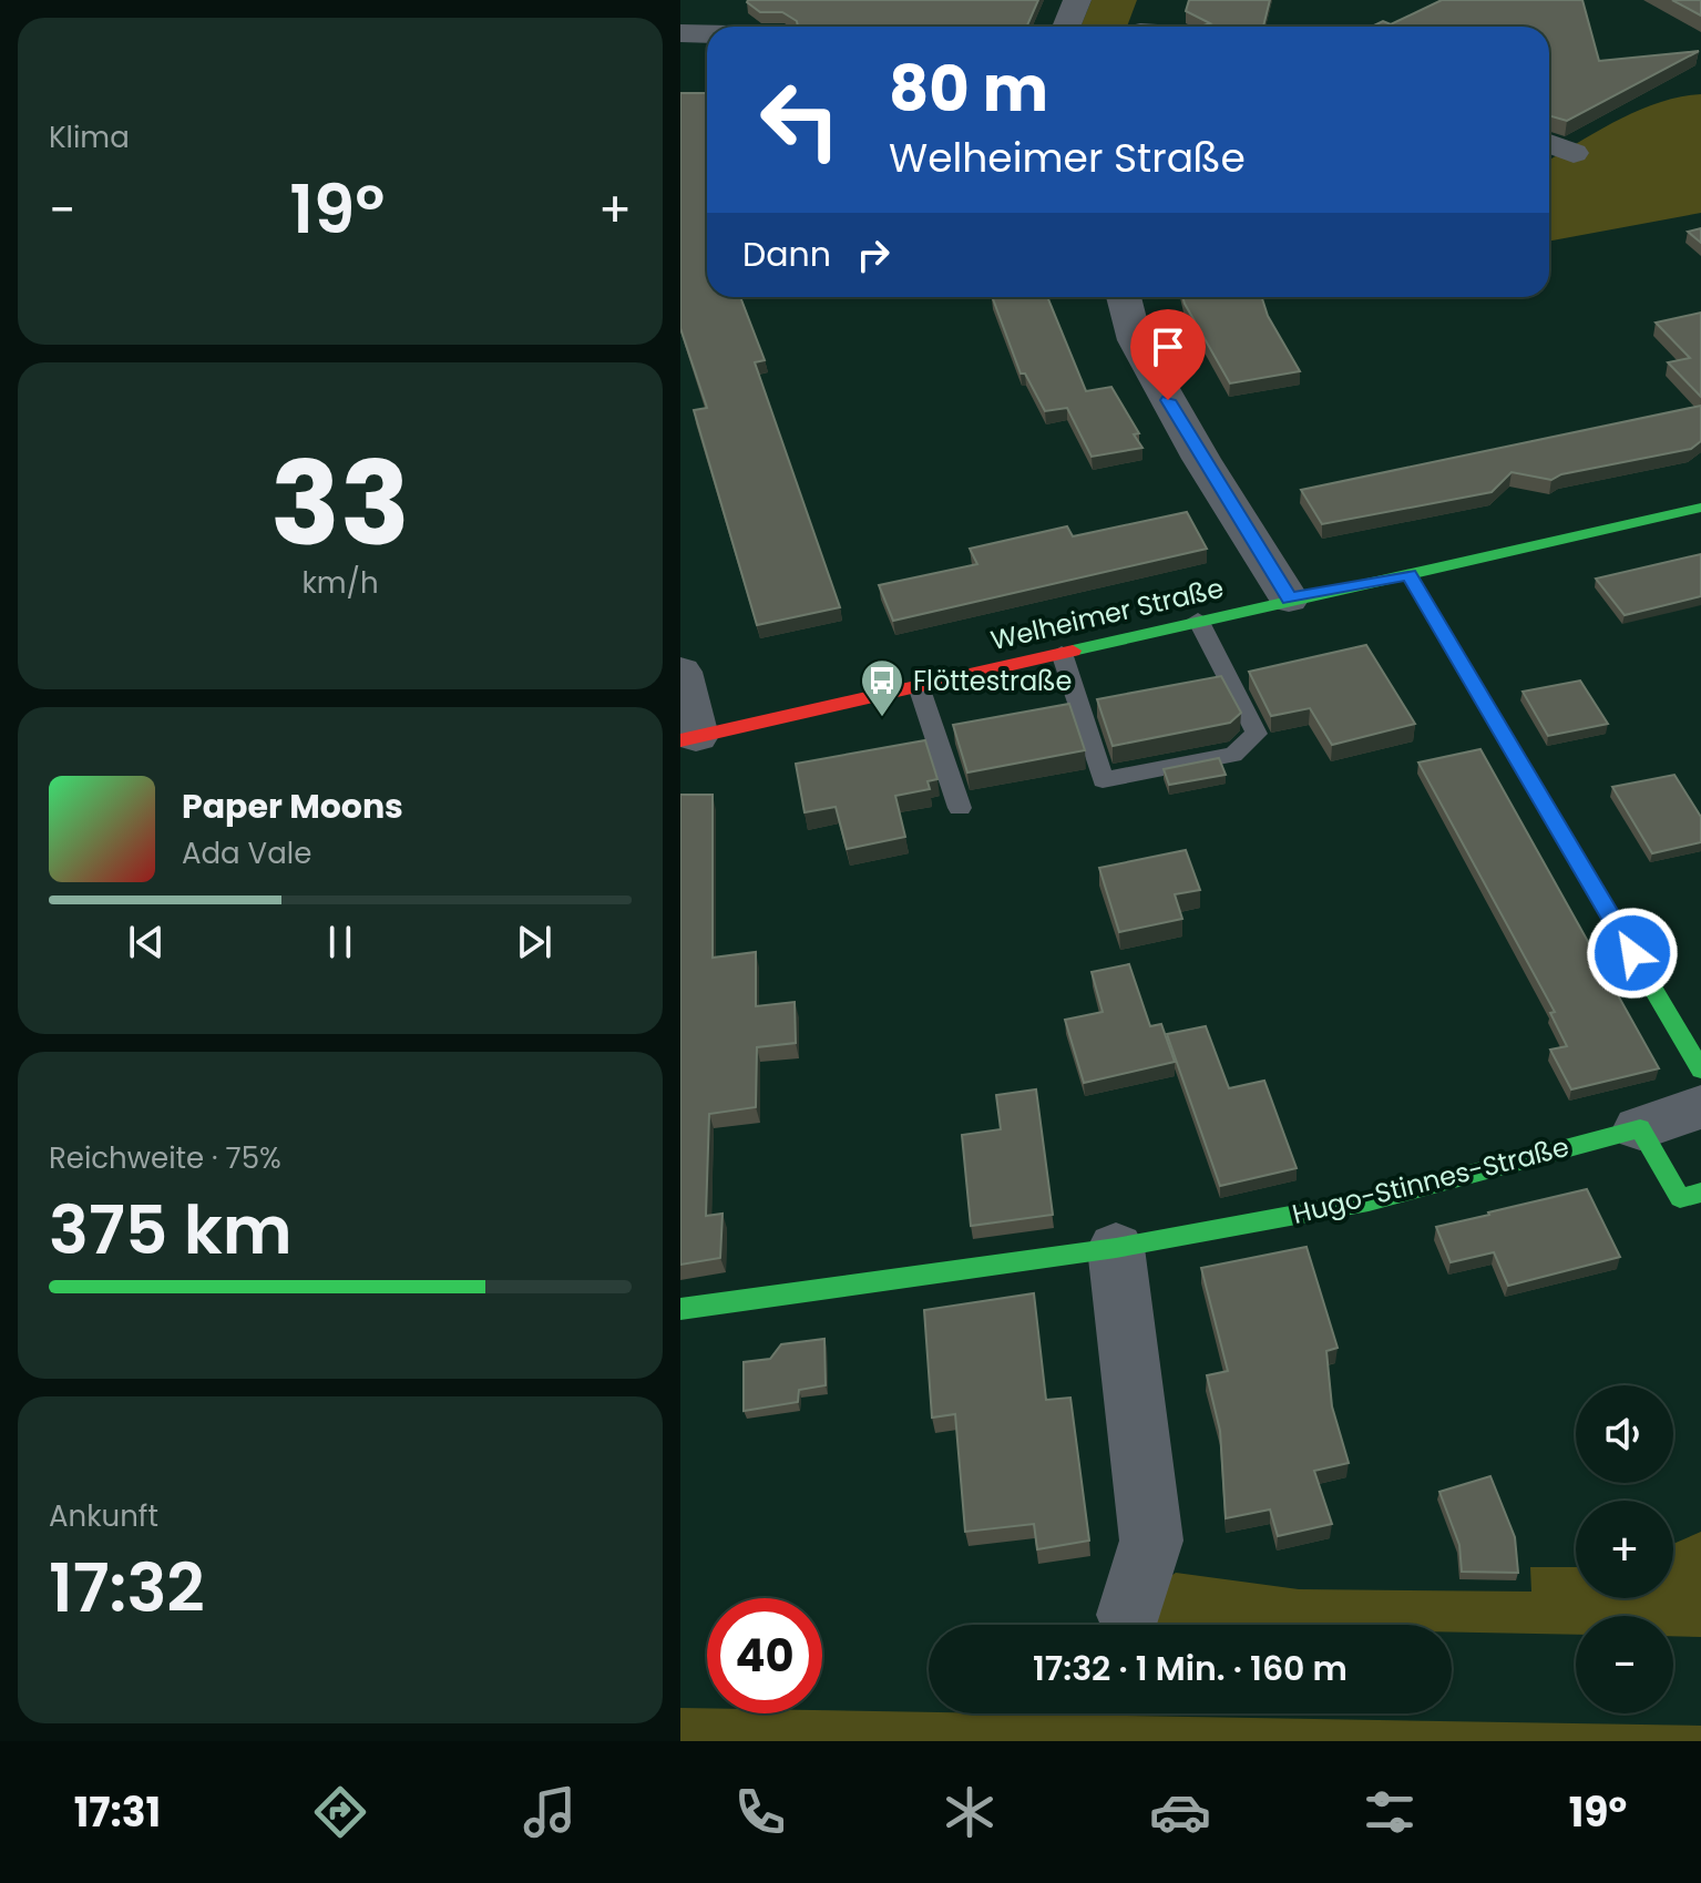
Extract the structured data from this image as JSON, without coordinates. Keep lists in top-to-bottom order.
{
  "streets": {
    "street": ["Welheimer Straße", "Hugo-Stinnes-Straße"]
  },
  "places": {
    "bus stop": ["Flöttestraße"]
  },
  "page": {
    "tile": [
      "Klima",
      ["33", "km/h"],
      ["Reichweite · 75%", "375 km"],
      ["Ankunft", "17:32"]
    ],
    "turn": ["80 m", "Welheimer Straße"],
    "heat": ["−", "19°", "+"],
    "then": "Dann",
    "song": ["Paper Moons", "Ada Vale"],
    "map_buttons": ["+", "−"],
    "limit": "40",
    "trip": "17:32 · 1 Min. · 160 m",
    "tabs": ["17:31", "19°"]
  }
}
